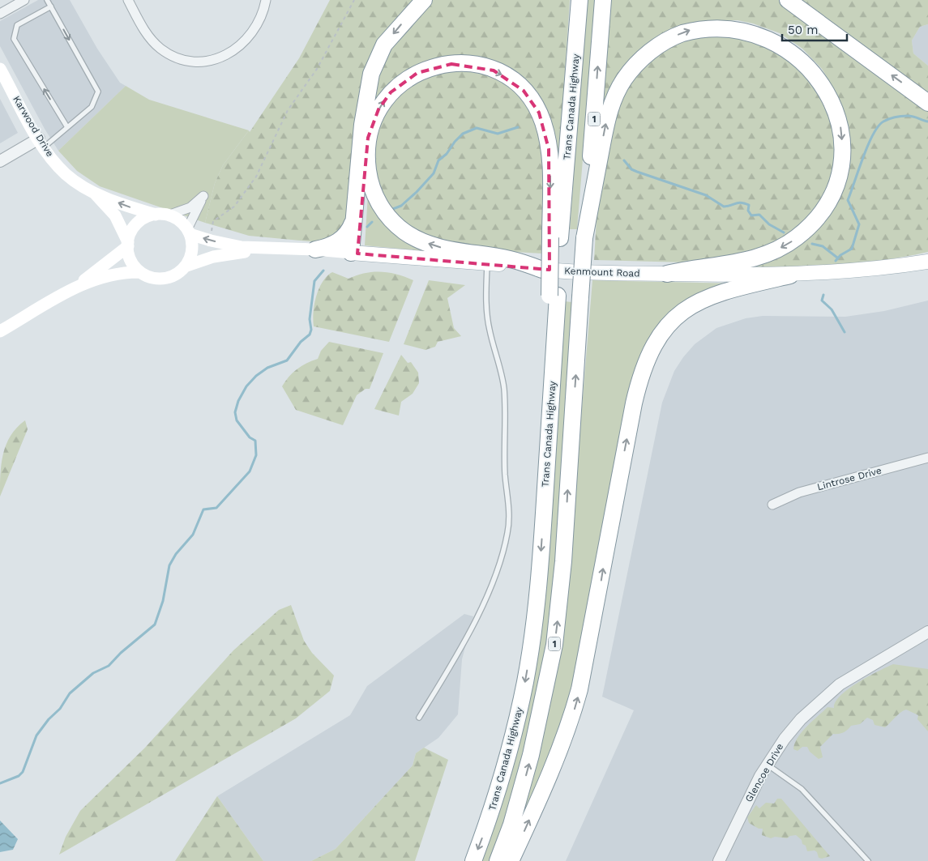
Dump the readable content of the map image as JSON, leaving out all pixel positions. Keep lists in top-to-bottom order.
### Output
{
  "streets": {
    "highway": ["Trans Canada Highway", "1"],
    "main road": ["Karwood Drive", "Kenmount Road"],
    "street": ["Lintrose Drive", "Glencoe Drive"]
  },
  "crossings": [
    ["Karwood Drive", "Kenmount Road"]
  ],
  "scale_bar": "50 m"
}
